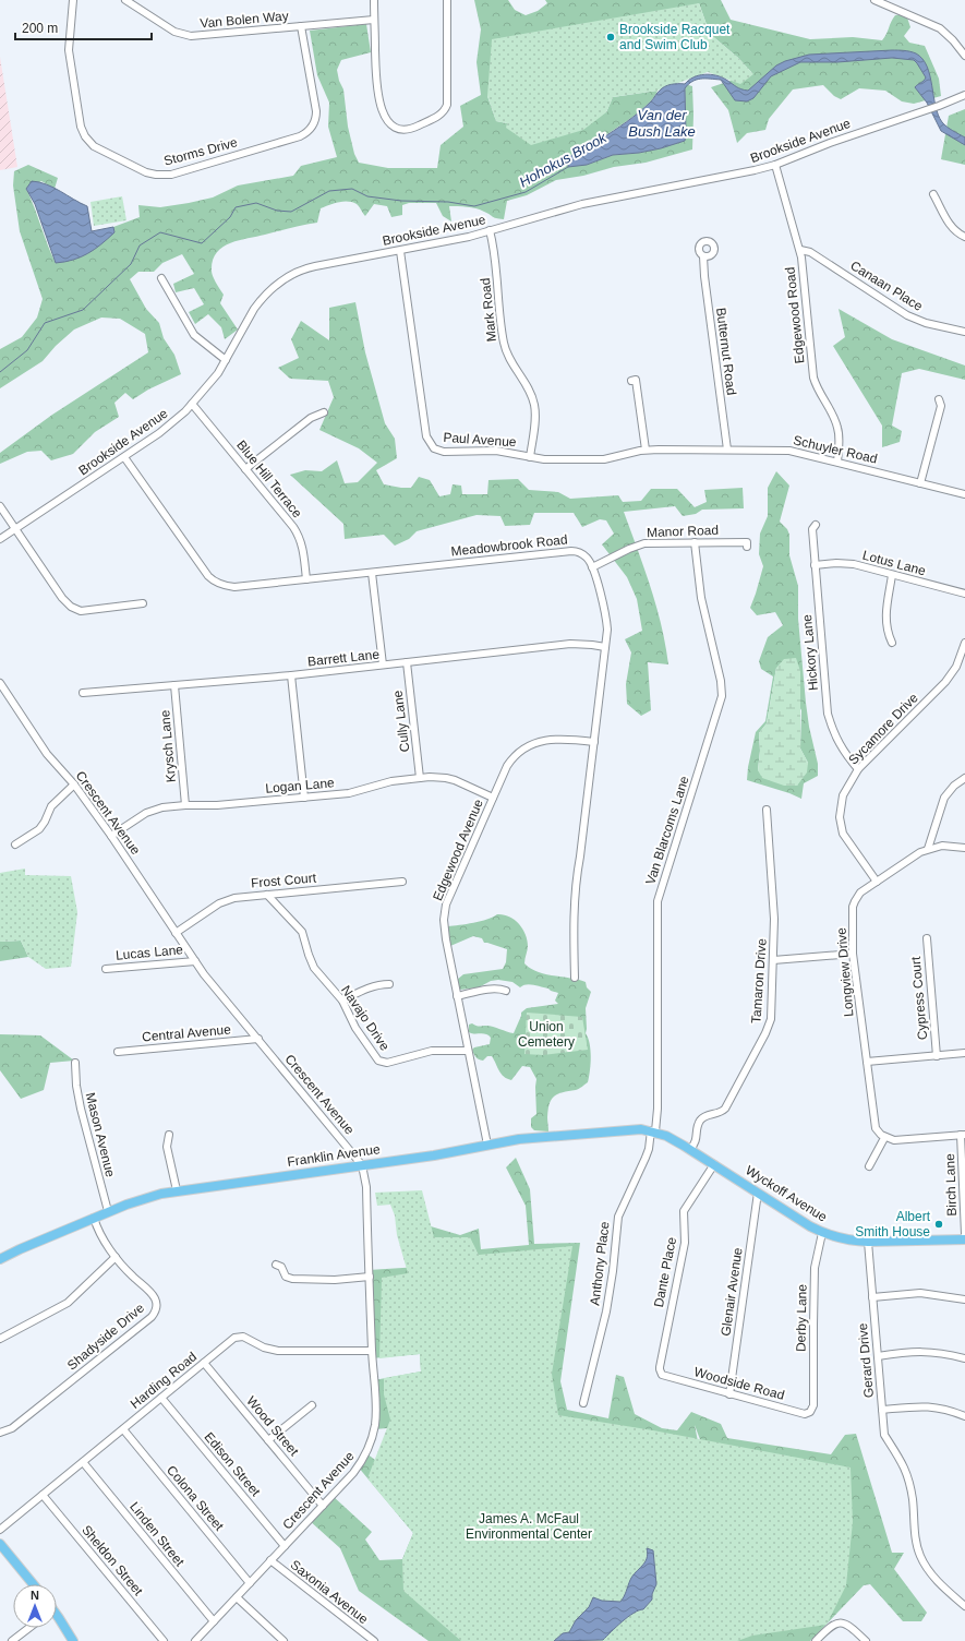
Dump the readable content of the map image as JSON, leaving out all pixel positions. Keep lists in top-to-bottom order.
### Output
{
  "streets": {
    "main road": ["Franklin Avenue", "Wyckoff Avenue"],
    "street": [
      "Van Bolen Way",
      "Brookside Avenue",
      "Storms Drive",
      "Canaan Place",
      "Mark Road",
      "Edgewood Road",
      "Butternut Road",
      "Paul Avenue",
      "Schuyler Road",
      "Blue Hill Terrace",
      "Manor Road",
      "Meadowbrook Road",
      "Lotus Lane",
      "Hickory Lane",
      "Barrett Lane",
      "Cully Lane",
      "Sycamore Drive",
      "Krysch Lane",
      "Logan Lane",
      "Crescent Avenue",
      "Van Blarcoms Lane",
      "Edgewood Avenue",
      "Frost Court",
      "Lucas Lane",
      "Longview Drive",
      "Tamaron Drive",
      "Cypress Court",
      "Navajo Drive",
      "Central Avenue",
      "Mason Avenue",
      "Birch Lane",
      "Anthony Place",
      "Dante Place",
      "Glenair Avenue",
      "Derby Lane",
      "Shadyside Drive",
      "Gerard Drive",
      "Harding Road",
      "Woodside Road",
      "Wood Street",
      "Edison Street",
      "Colona Street",
      "Linden Street",
      "Sheldon Street",
      "Saxonia Avenue"
    ]
  },
  "crossings": [
    ["Van Bolen Way", "Storms Drive"],
    ["Brookside Avenue", "Mark Road"],
    ["Brookside Avenue", "Edgewood Road"],
    ["Brookside Avenue", "Paul Avenue"],
    ["Brookside Avenue", "Blue Hill Terrace"],
    ["Brookside Avenue", "Meadowbrook Road"],
    ["Canaan Place", "Edgewood Road"],
    ["Mark Road", "Paul Avenue"],
    ["Edgewood Road", "Schuyler Road"],
    ["Butternut Road", "Schuyler Road"],
    ["Paul Avenue", "Schuyler Road"],
    ["Blue Hill Terrace", "Meadowbrook Road"],
    ["Manor Road", "Meadowbrook Road"],
    ["Manor Road", "Van Blarcoms Lane"],
    ["Lotus Lane", "Hickory Lane"],
    ["Hickory Lane", "Sycamore Drive"],
    ["Barrett Lane", "Cully Lane"],
    ["Barrett Lane", "Krysch Lane"],
    ["Cully Lane", "Logan Lane"],
    ["Sycamore Drive", "Longview Drive"],
    ["Krysch Lane", "Logan Lane"],
    ["Logan Lane", "Crescent Avenue"],
    ["Logan Lane", "Edgewood Avenue"],
    ["Crescent Avenue", "Frost Court"],
    ["Crescent Avenue", "Lucas Lane"],
    ["Crescent Avenue", "Central Avenue"],
    ["Crescent Avenue", "Franklin Avenue"],
    ["Crescent Avenue", "Harding Road"],
    ["Crescent Avenue", "Wood Street"],
    ["Crescent Avenue", "Edison Street"],
    ["Crescent Avenue", "Colona Street"],
    ["Crescent Avenue", "Linden Street"],
    ["Crescent Avenue", "Saxonia Avenue"],
    ["Van Blarcoms Lane", "Franklin Avenue"],
    ["Van Blarcoms Lane", "Anthony Place"],
    ["Edgewood Avenue", "Navajo Drive"],
    ["Edgewood Avenue", "Franklin Avenue"],
    ["Frost Court", "Navajo Drive"],
    ["Tamaron Drive", "Wyckoff Avenue"],
    ["Mason Avenue", "Franklin Avenue"],
    ["Franklin Avenue", "Wyckoff Avenue"],
    ["Franklin Avenue", "Anthony Place"],
    ["Franklin Avenue", "Shadyside Drive"],
    ["Wyckoff Avenue", "Dante Place"],
    ["Wyckoff Avenue", "Glenair Avenue"],
    ["Wyckoff Avenue", "Derby Lane"],
    ["Wyckoff Avenue", "Gerard Drive"],
    ["Dante Place", "Woodside Road"],
    ["Glenair Avenue", "Woodside Road"],
    ["Derby Lane", "Woodside Road"],
    ["Harding Road", "Wood Street"],
    ["Harding Road", "Edison Street"],
    ["Harding Road", "Colona Street"],
    ["Harding Road", "Linden Street"],
    ["Harding Road", "Sheldon Street"]
  ],
  "water": ["Van der Bush Lake", "Hohokus Brook"],
  "parks": ["Union Cemetery", "James A. McFaul Environmental Center"],
  "places": ["Brookside Racquet and Swim Club", "Albert Smith House"],
  "scale_bar": "200 m",
  "north": "top"
}
